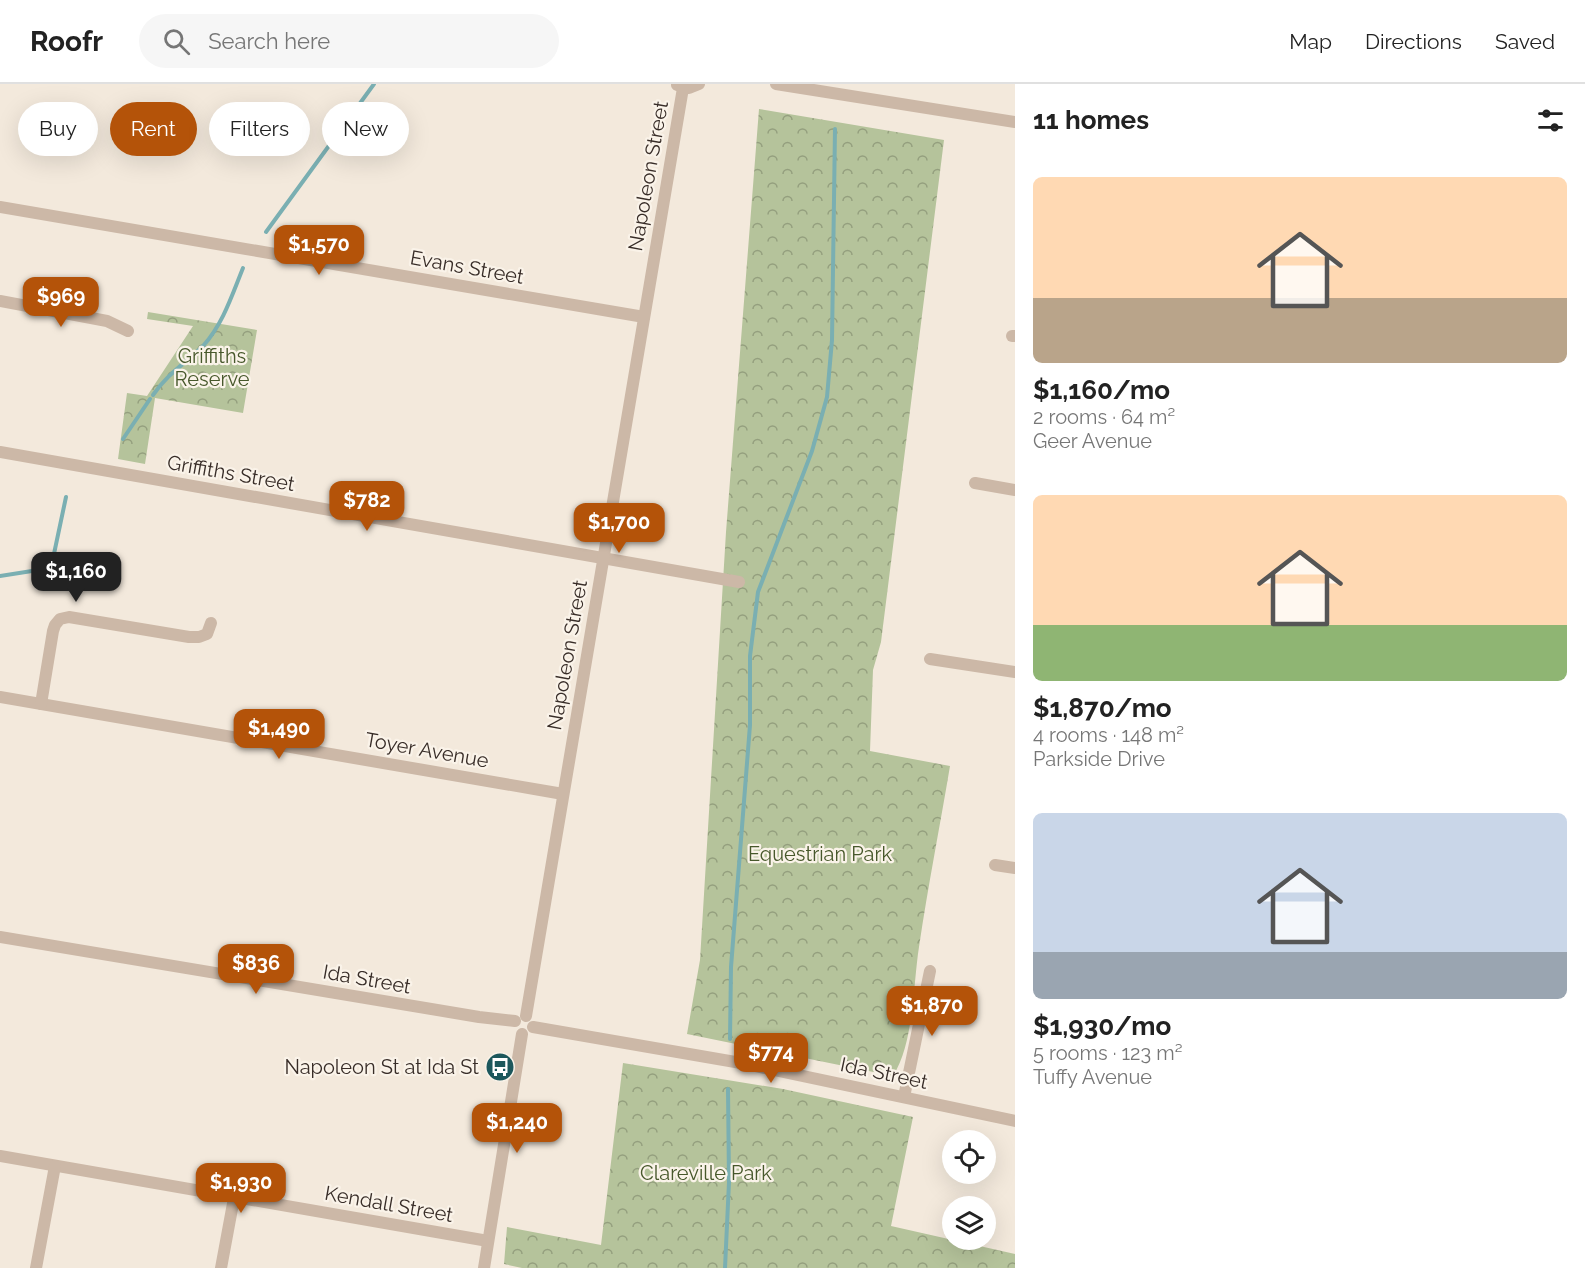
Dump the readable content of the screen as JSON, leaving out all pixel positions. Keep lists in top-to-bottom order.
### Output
{
  "streets": {
    "street": [
      "Napoleon Street",
      "Evans Street",
      "Griffiths Street",
      "Toyer Avenue",
      "Ida Street",
      "Kendall Street"
    ]
  },
  "crossings": [
    ["Napoleon Street", "Evans Street"],
    ["Napoleon Street", "Griffiths Street"],
    ["Napoleon Street", "Toyer Avenue"],
    ["Napoleon Street", "Ida Street"]
  ],
  "parks": ["Griffiths Reserve", "Equestrian Park", "Clareville Park"],
  "places": {
    "bus stop": ["Napoleon St at Ida St"]
  },
  "page": {
    "header": "Roofr",
    "search": "Search here",
    "nav": ["Map", "Directions", "Saved"],
    "heading": "11 homes",
    "chip": [
      "Buy",
      "Rent",
      "Filters",
      "New"
    ],
    "list": [
      {
        "name": "$1,160/mo",
        "note": "2 rooms · 64 m² · Geer Avenue"
      },
      {
        "name": "$1,870/mo",
        "note": "4 rooms · 148 m² · Parkside Drive"
      },
      {
        "name": "$1,930/mo",
        "note": "5 rooms · 123 m² · Tuffy Avenue"
      }
    ],
    "price": [
      "$1,570",
      "$969",
      "$782",
      "$1,700",
      "$1,160",
      "$1,490",
      "$836",
      "$1,870",
      "$774",
      "$1,240",
      "$1,930"
    ]
  }
}
